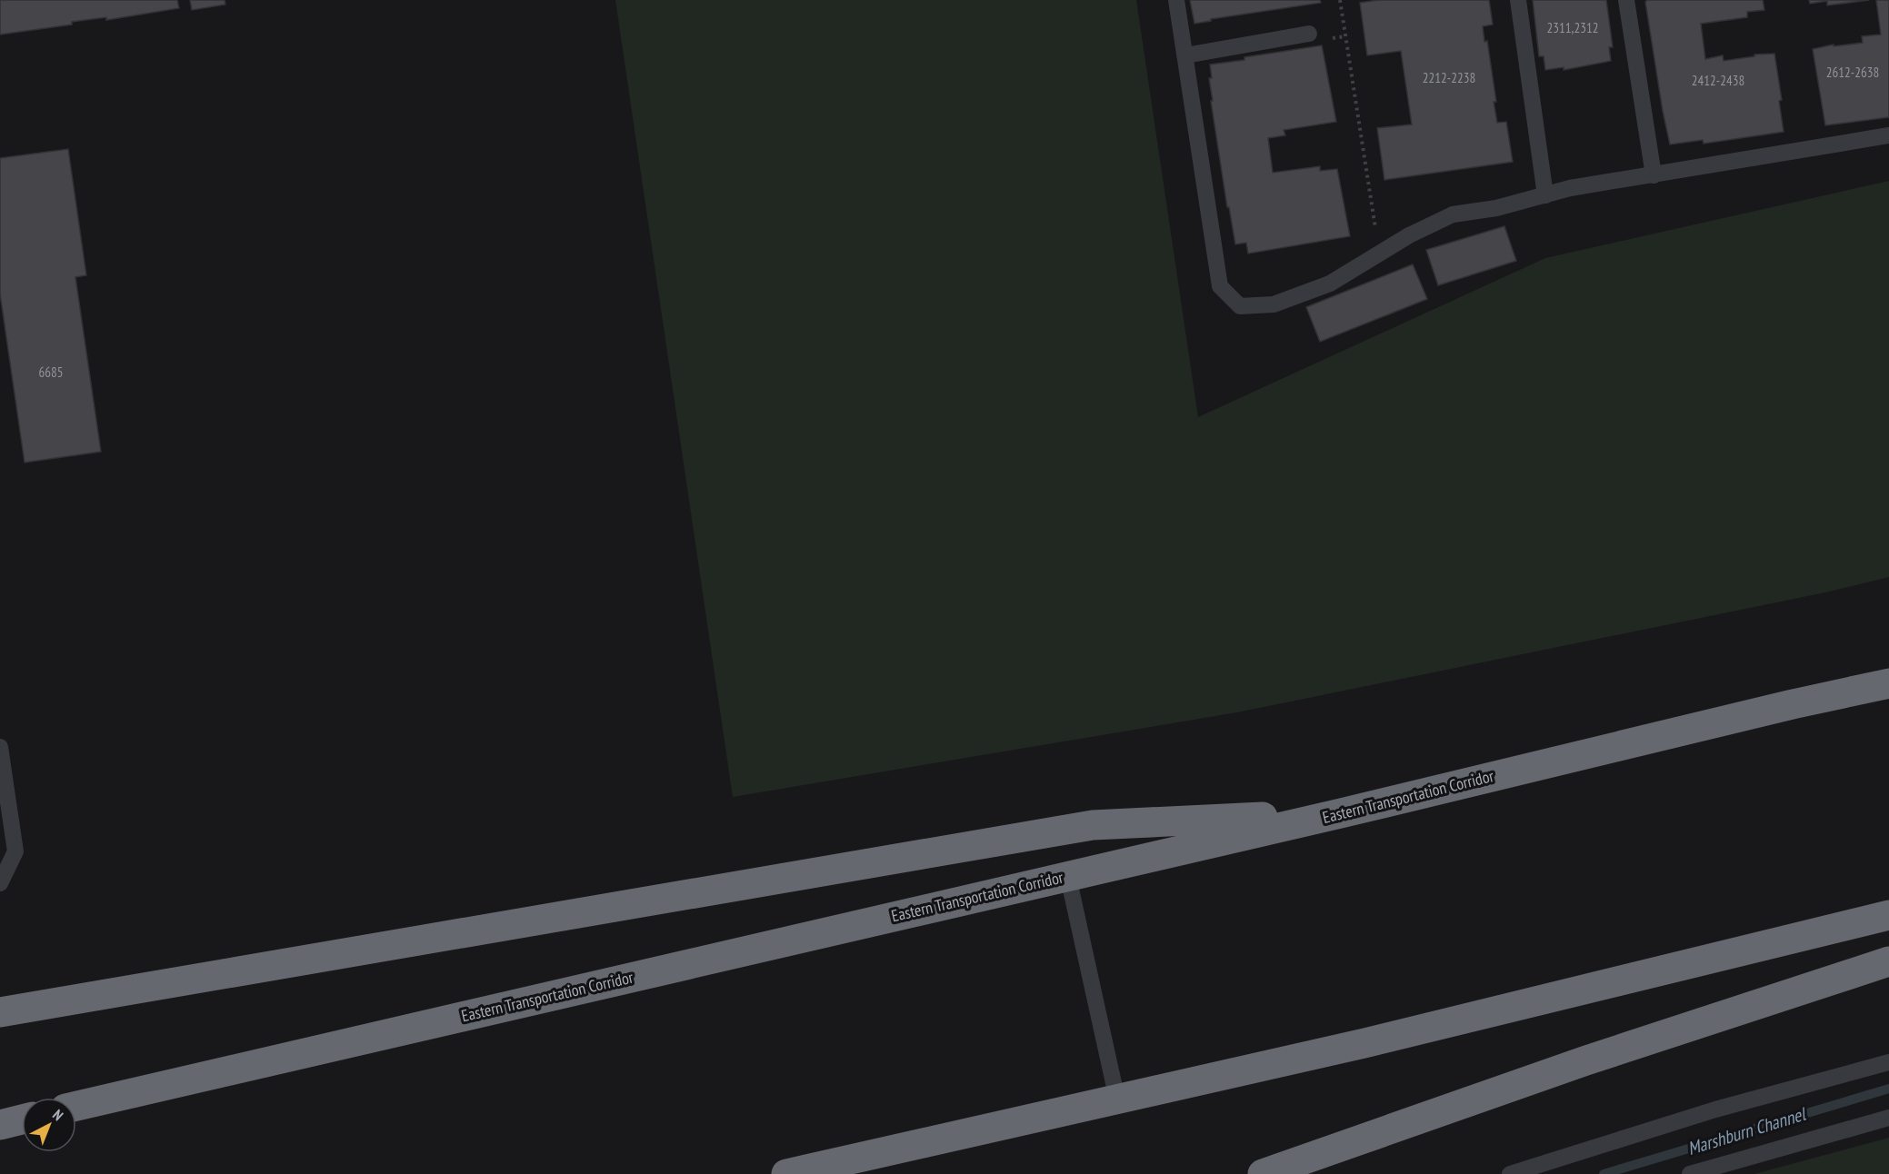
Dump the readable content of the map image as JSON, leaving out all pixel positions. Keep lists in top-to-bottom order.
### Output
{
  "streets": {
    "highway": ["Eastern Transportation Corridor"]
  },
  "water": ["Marshburn Channel"],
  "house_numbers": [
    "2311,2312",
    "2612-2638",
    "2212-2238",
    "2412-2438",
    "6685"
  ],
  "north": "top right"
}
